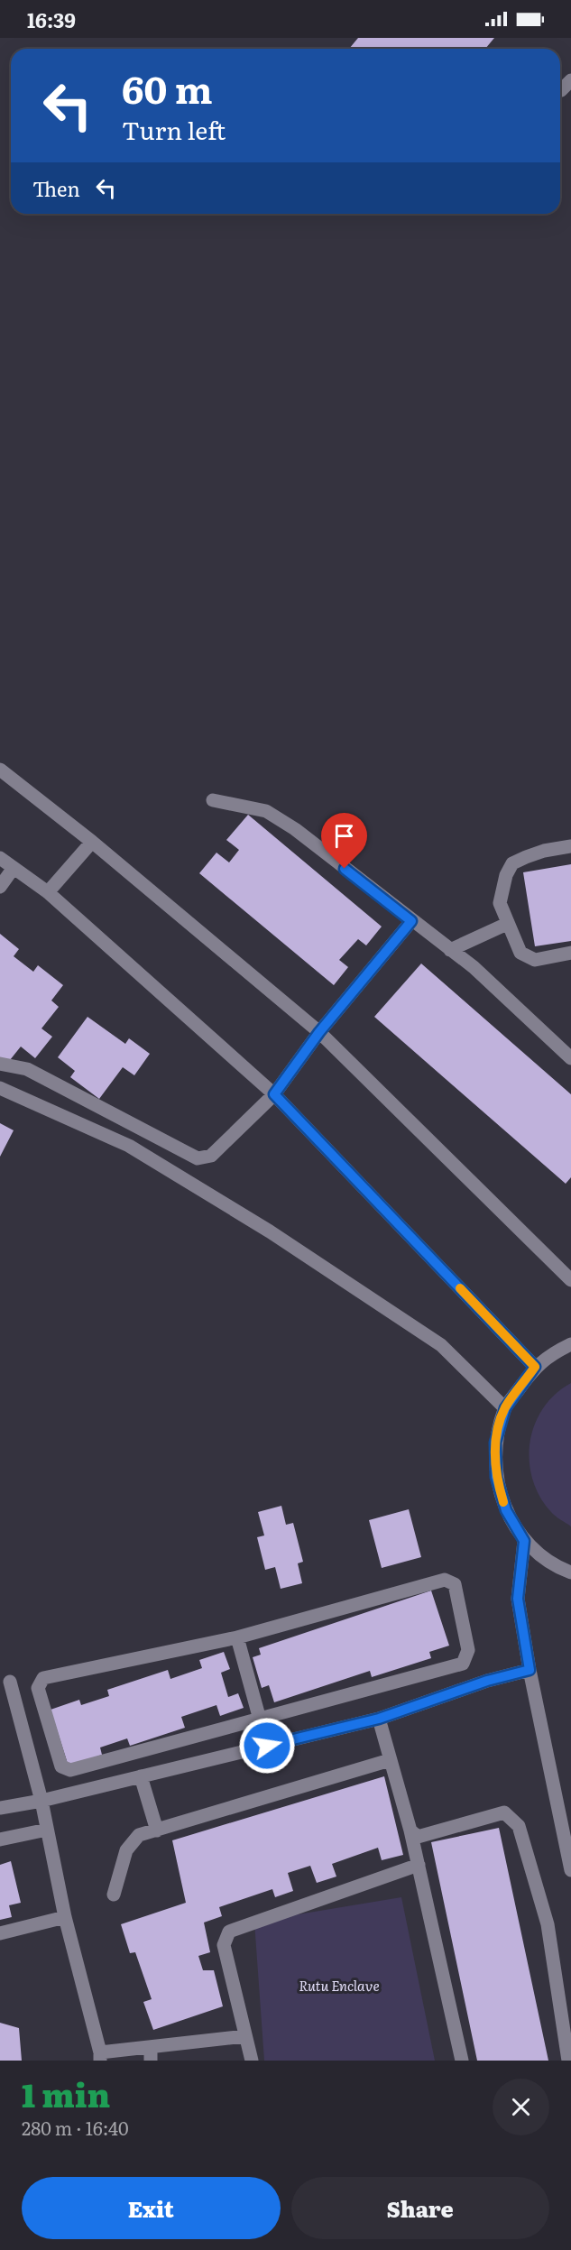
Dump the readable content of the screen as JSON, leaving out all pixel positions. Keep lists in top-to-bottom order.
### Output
{
  "parks": ["Rutu Enclave"],
  "page": {
    "status": "16:39",
    "turn": ["60 m", "Turn left"],
    "then": "Then",
    "heading": ["1 min", "280 m · 16:40"],
    "buttons": ["Exit", "Share"]
  }
}
